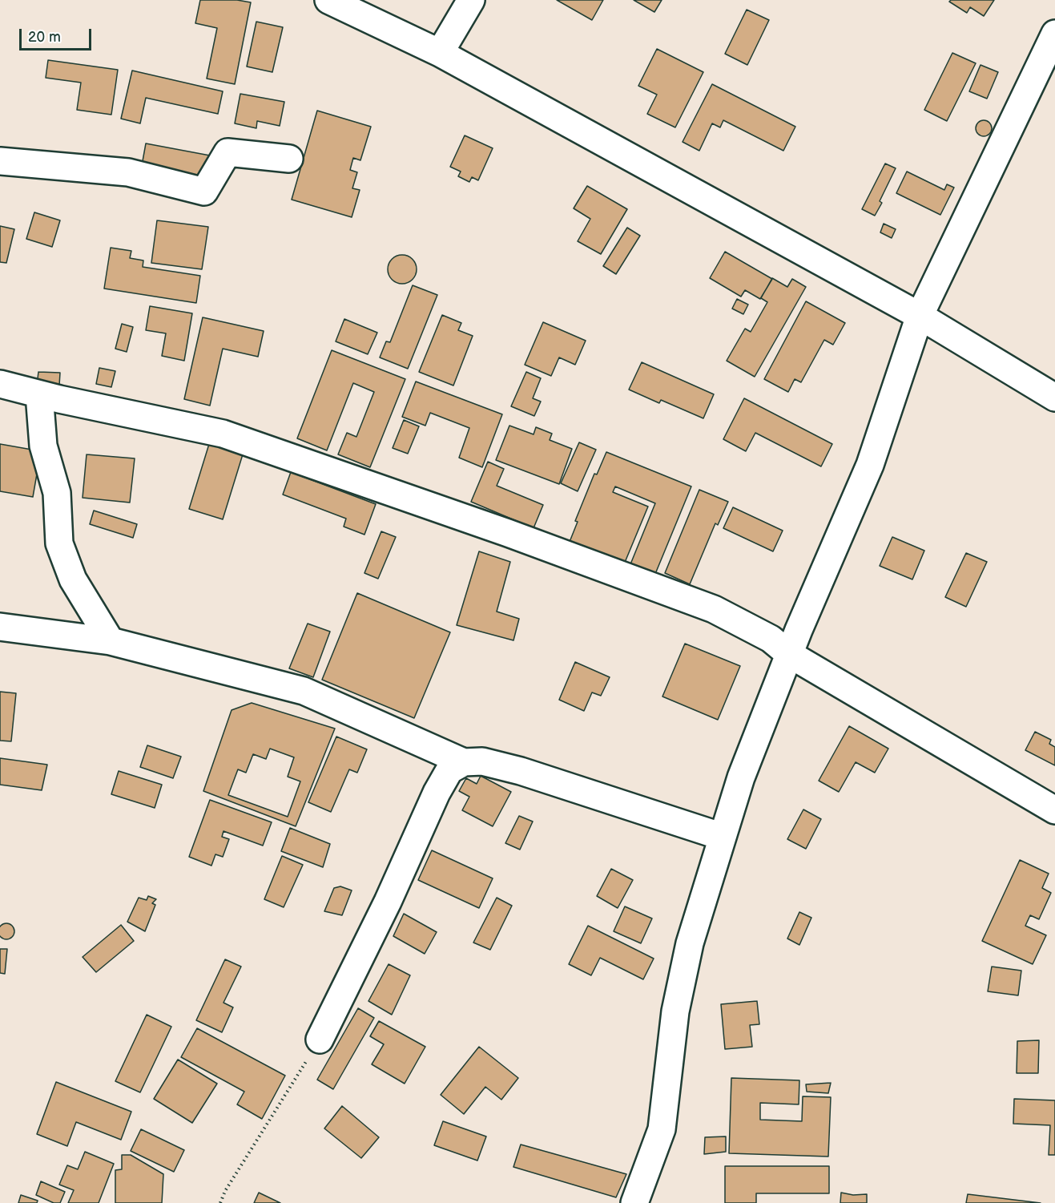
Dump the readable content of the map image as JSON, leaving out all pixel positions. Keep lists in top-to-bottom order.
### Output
{
  "scale_bar": "20 m"
}
